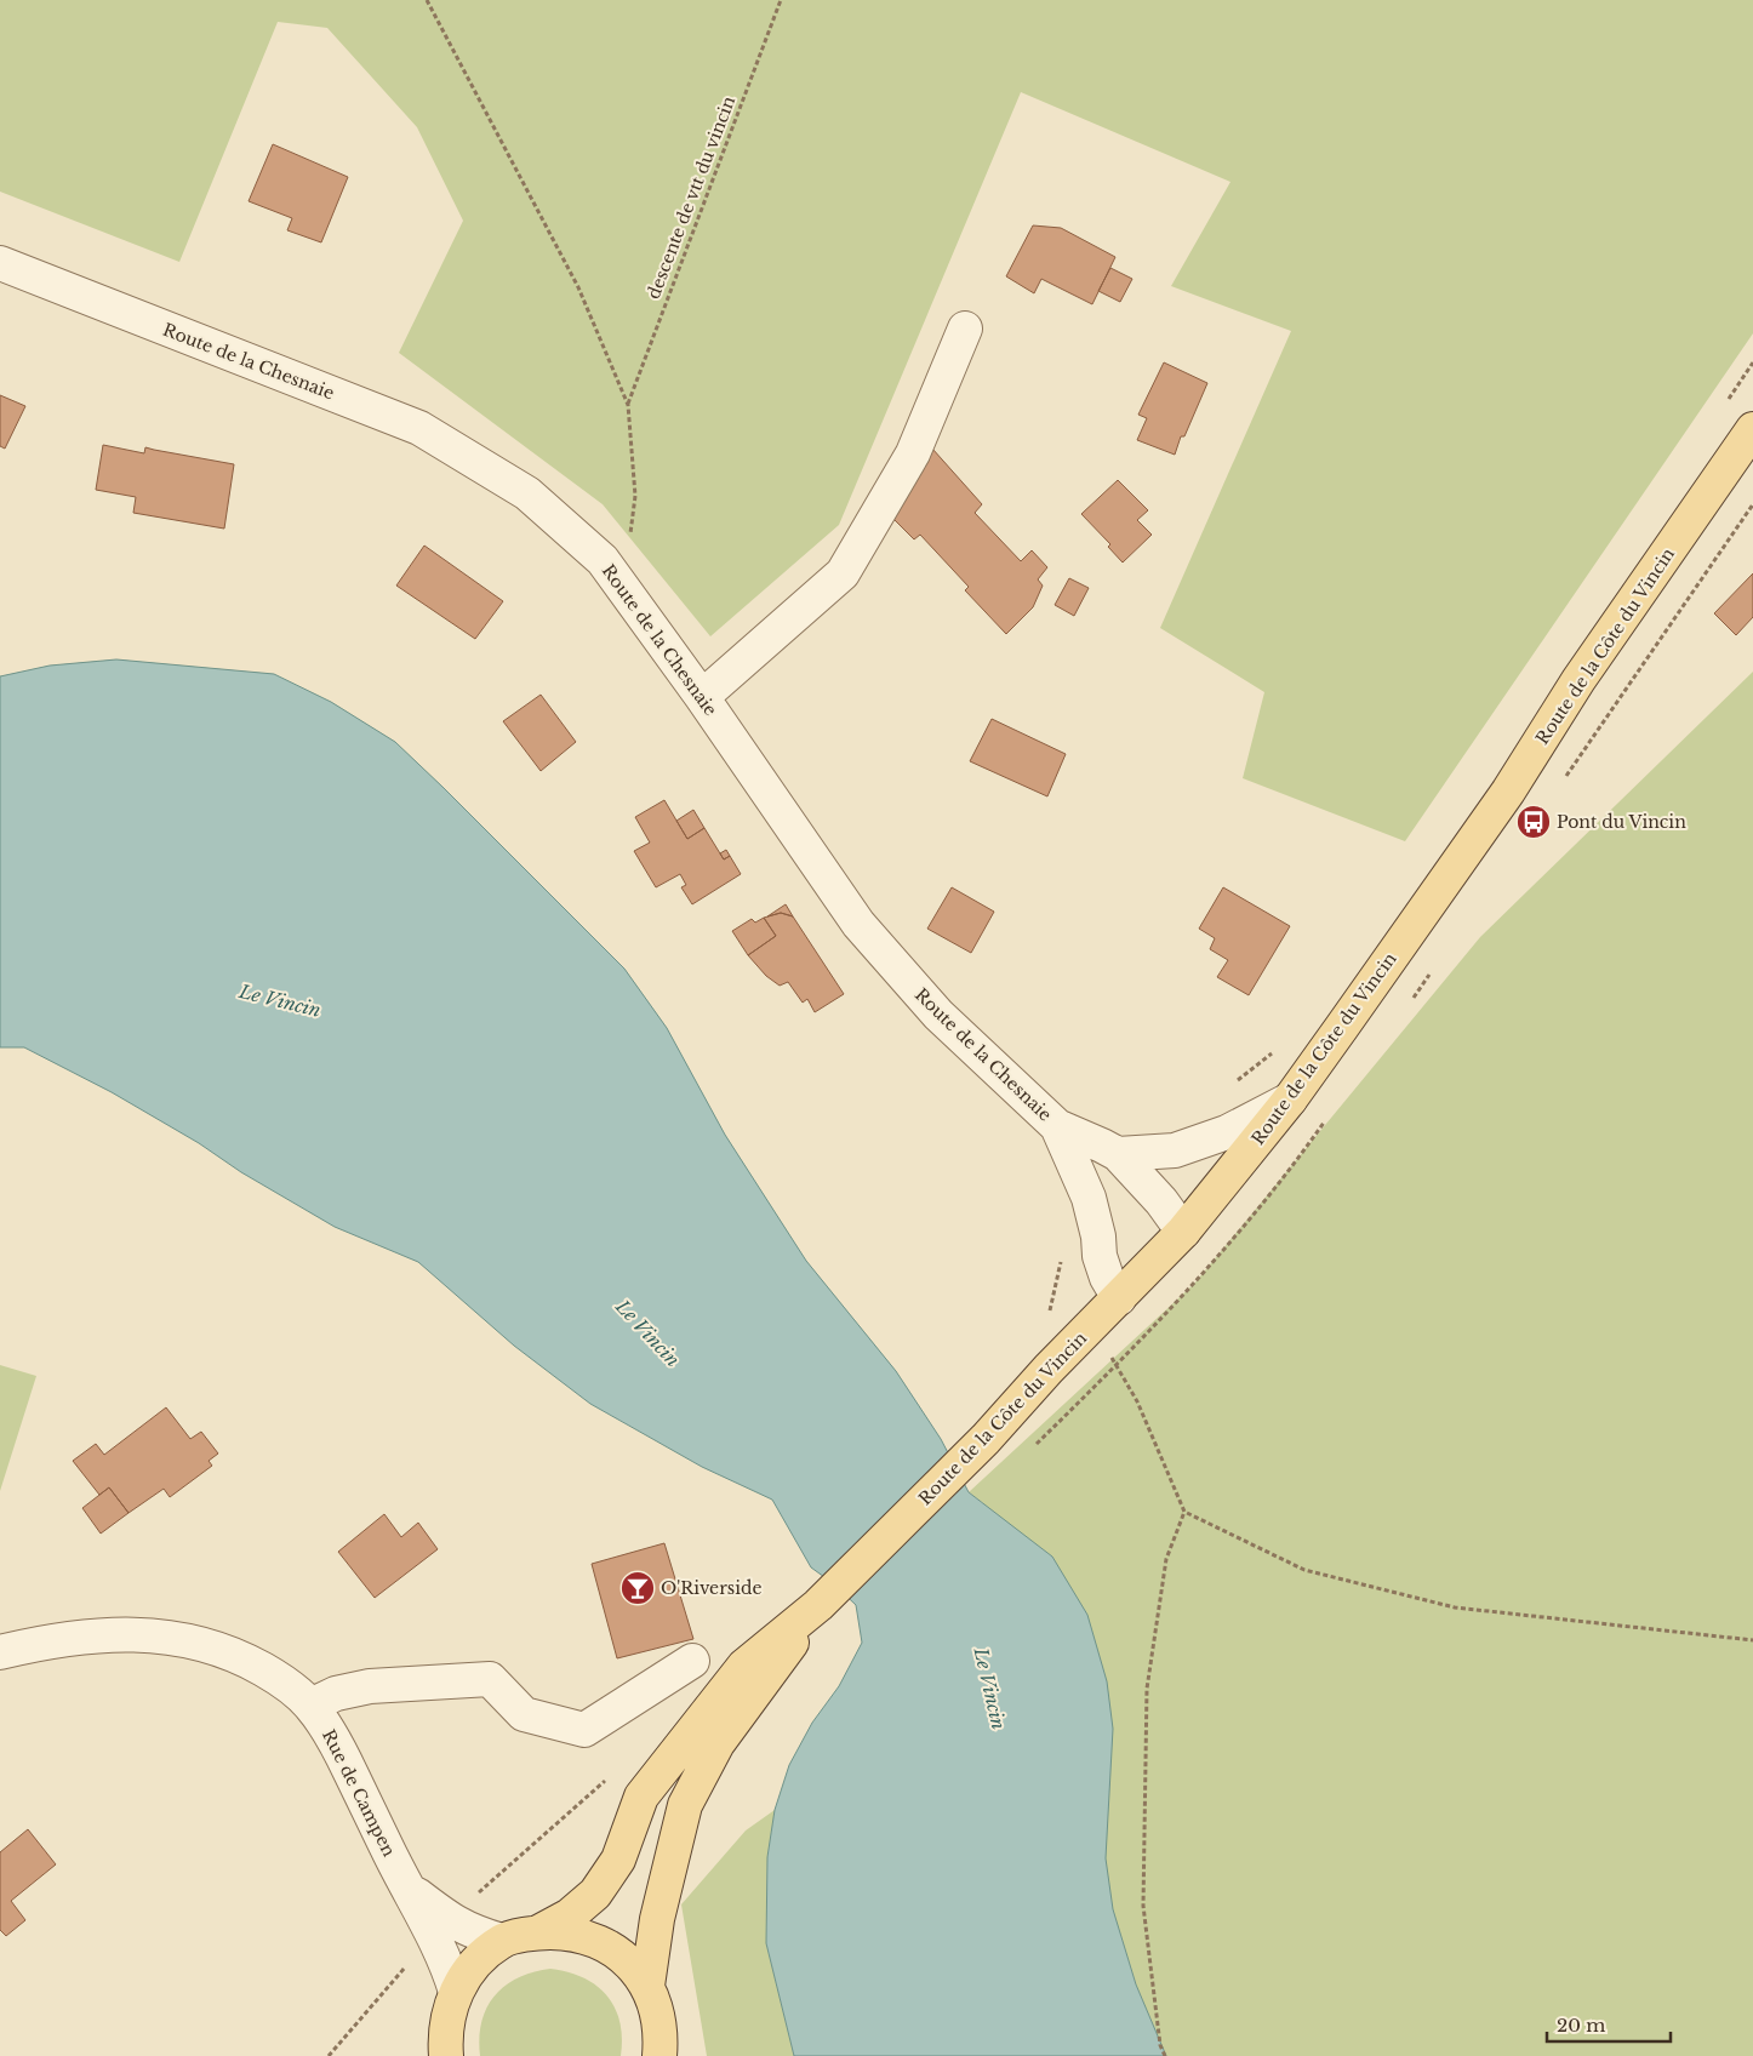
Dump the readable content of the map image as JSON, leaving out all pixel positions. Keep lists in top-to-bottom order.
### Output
{
  "streets": {
    "main road": ["Route de la Côte du Vincin"],
    "street": ["Route de la Chesnaie", "Rue de Campen"],
    "path": ["descente de vtt du vincin"]
  },
  "crossings": [
    ["Route de la Chesnaie", "Route de la Côte du Vincin"]
  ],
  "water": ["Le Vincin"],
  "places": {
    "bus stop": ["Pont du Vincin"],
    "bar": ["O'Riverside"]
  },
  "scale_bar": "20 m"
}
